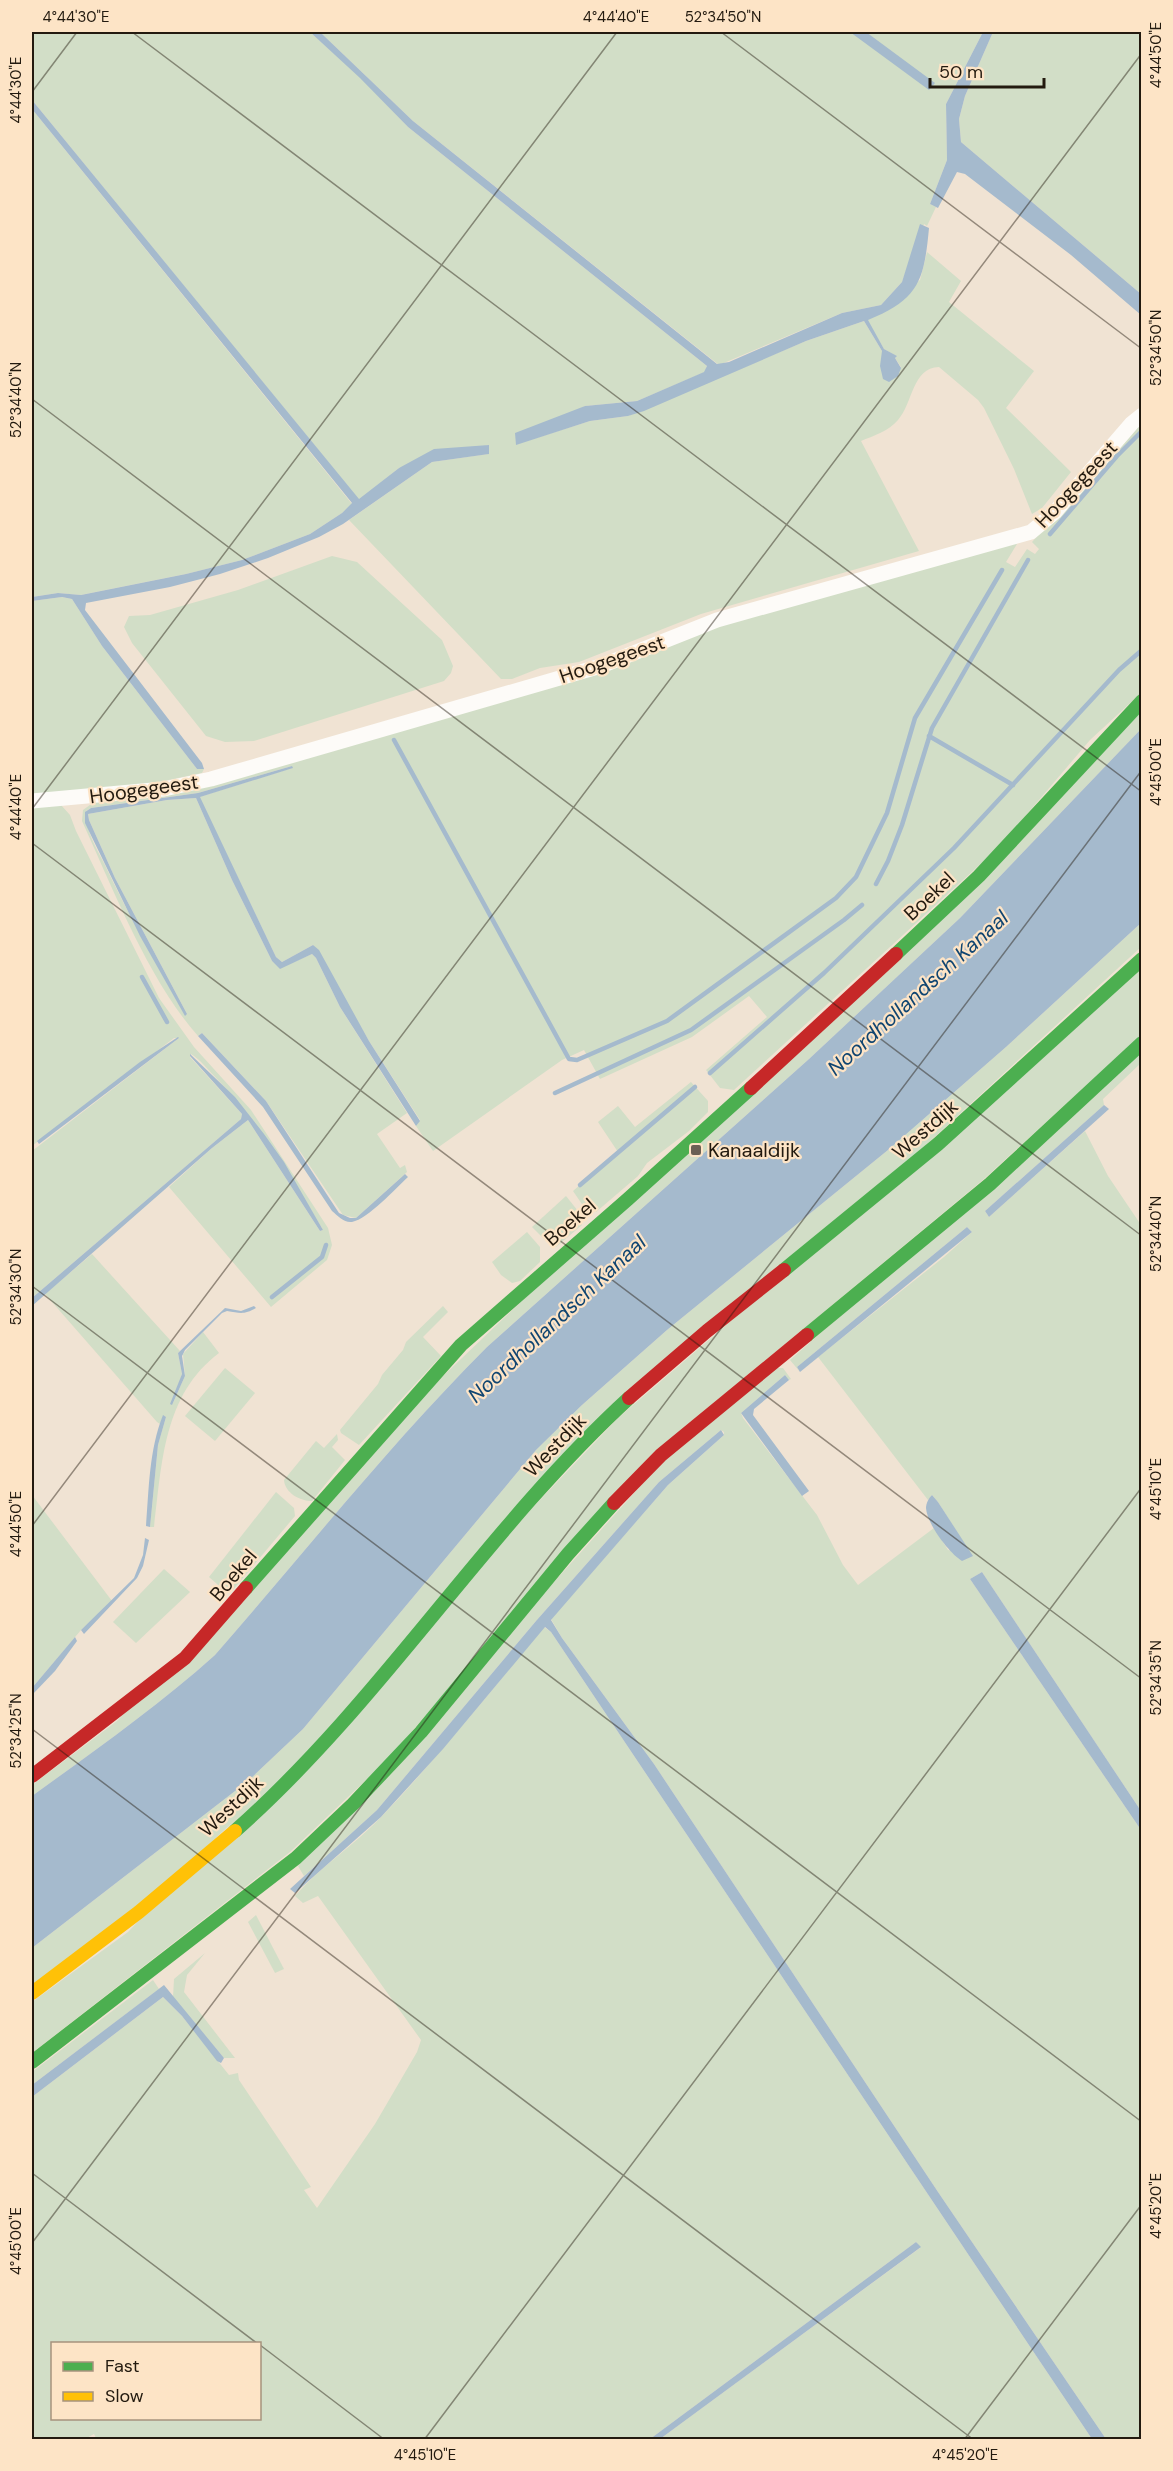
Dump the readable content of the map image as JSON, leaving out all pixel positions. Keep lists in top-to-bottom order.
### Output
{
  "streets": {
    "street": ["Hoogegeest", "Boekel", "Westdijk"]
  },
  "water": ["Noordhollandsch Kanaal"],
  "places": {
    "transit": ["Kanaaldijk"]
  },
  "legend": ["Fast", "Slow"],
  "scale_bar": "50 m",
  "coordinates": [
    "4°44'30\"E",
    "4°44'40\"E",
    "52°34'50\"N",
    "4°44'50\"E",
    "52°34'40\"N",
    "4°45'00\"E",
    "52°34'30\"N",
    "4°45'10\"E",
    "52°34'35\"N",
    "52°34'25\"N",
    "4°45'20\"E"
  ]
}
